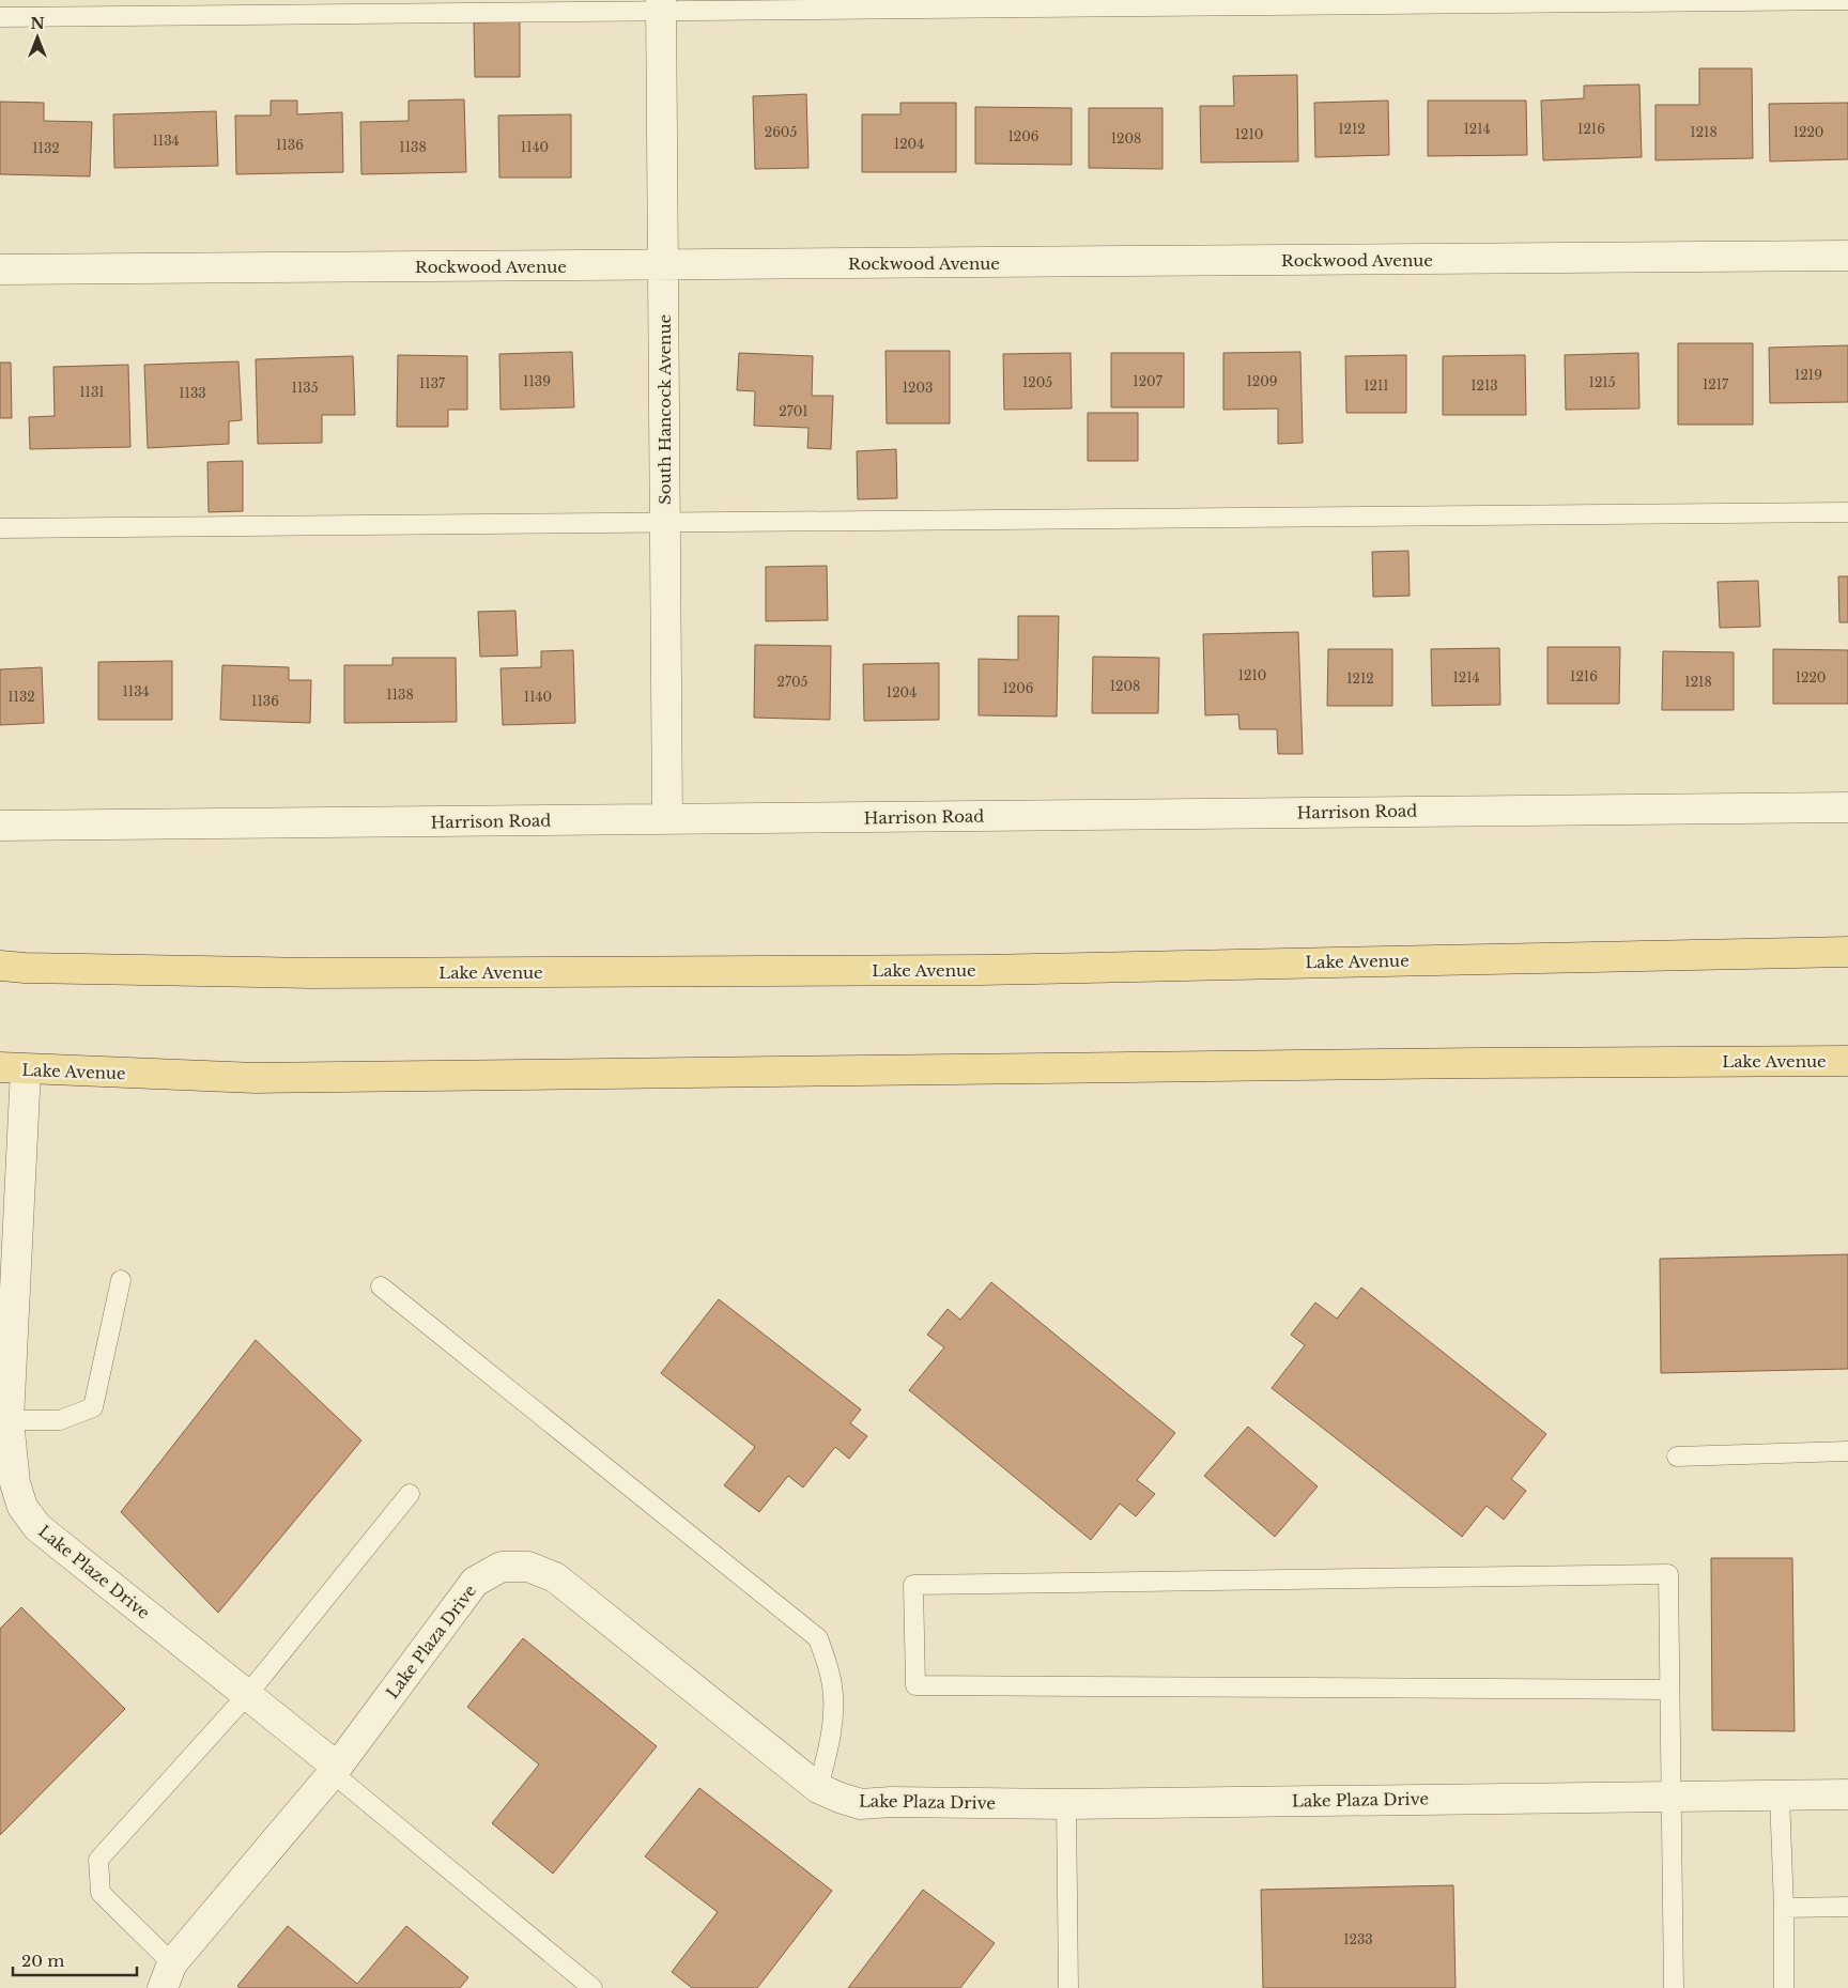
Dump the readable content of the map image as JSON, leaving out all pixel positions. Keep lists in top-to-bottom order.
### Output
{
  "streets": {
    "main road": ["Lake Avenue"],
    "street": [
      "Rockwood Avenue",
      "South Hancock Avenue",
      "Harrison Road",
      "Lake Plaze Drive",
      "Lake Plaza Drive"
    ]
  },
  "crossings": [
    ["Rockwood Avenue", "South Hancock Avenue"],
    ["South Hancock Avenue", "Harrison Road"],
    ["Lake Avenue", "Lake Plaze Drive"],
    ["Lake Plaze Drive", "Lake Plaza Drive"]
  ],
  "house_numbers": [
    "1212",
    "1214",
    "1216",
    "2605",
    "1218",
    "1220",
    "1210",
    "1206",
    "1208",
    "1134",
    "1204",
    "1136",
    "1138",
    "1140",
    "1132",
    "1219",
    "1139",
    "1207",
    "1209",
    "1205",
    "1215",
    "1137",
    "1217",
    "1211",
    "1213",
    "1135",
    "1203",
    "1131",
    "1133",
    "2701",
    "1210",
    "1216",
    "1214",
    "1220",
    "1212",
    "2705",
    "1218",
    "1208",
    "1206",
    "1134",
    "1204",
    "1138",
    "1132",
    "1140",
    "1136",
    "1233"
  ],
  "scale_bar": "20 m",
  "north": "top"
}
